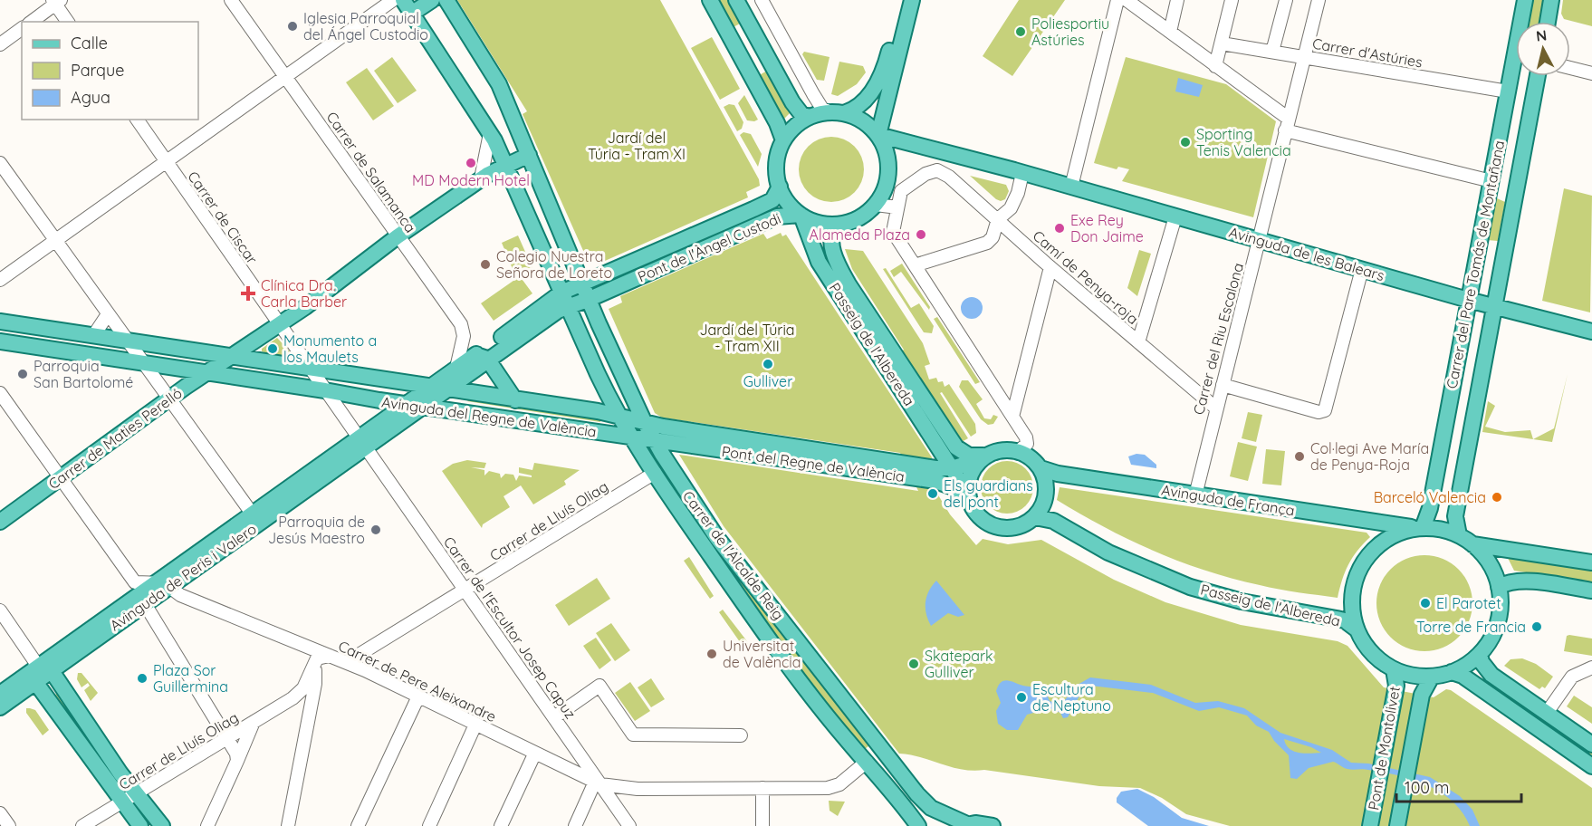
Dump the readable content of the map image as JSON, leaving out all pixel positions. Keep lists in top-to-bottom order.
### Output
{
  "streets": {
    "main road": [
      "Pont de l'Àngel Custodi",
      "Avinguda de les Balears",
      "Carrer del Pare Tomás de Montañana",
      "Passeig de l'Albereda",
      "Avinguda del Regne de València",
      "Carrer de Maties Perelló",
      "Pont del Regne de València",
      "Avinguda de França",
      "Carrer de l'Alcalde Reig",
      "Avinguda de Peris i Valero",
      "Pont de Montolivet"
    ],
    "street": [
      "Carrer d'Astúries",
      "Carrer de Salamanca",
      "Carrer de Ciscar",
      "Camí de Penya-roja",
      "Carrer del Riu Escalona",
      "Carrer de Lluís Oliag",
      "Carrer de l'Escultor Josep Capuz",
      "Carrer de Pere Aleixandre"
    ]
  },
  "crossings": [
    ["Carrer d'Astúries", "Carrer del Pare Tomás de Montañana"],
    ["Carrer d'Astúries", "Carrer del Riu Escalona"],
    ["Carrer de Salamanca", "Carrer de Maties Perelló"],
    ["Carrer de Salamanca", "Avinguda de Peris i Valero"],
    ["Carrer de Ciscar", "Avinguda del Regne de València"],
    ["Carrer de Ciscar", "Carrer de Maties Perelló"],
    ["Pont de l'Àngel Custodi", "Avinguda de les Balears"],
    ["Pont de l'Àngel Custodi", "Passeig de l'Albereda"],
    ["Pont de l'Àngel Custodi", "Carrer de l'Alcalde Reig"],
    ["Pont de l'Àngel Custodi", "Avinguda de Peris i Valero"],
    ["Avinguda de les Balears", "Carrer del Pare Tomás de Montañana"],
    ["Avinguda de les Balears", "Carrer del Riu Escalona"],
    ["Avinguda de les Balears", "Passeig de l'Albereda"],
    ["Carrer del Pare Tomás de Montañana", "Passeig de l'Albereda"],
    ["Carrer del Pare Tomás de Montañana", "Avinguda de França"],
    ["Carrer del Pare Tomás de Montañana", "Pont de Montolivet"],
    ["Camí de Penya-roja", "Carrer del Riu Escalona"],
    ["Carrer del Riu Escalona", "Avinguda de França"],
    ["Passeig de l'Albereda", "Pont del Regne de València"],
    ["Passeig de l'Albereda", "Avinguda de França"],
    ["Passeig de l'Albereda", "Pont de Montolivet"],
    ["Avinguda del Regne de València", "Carrer de Maties Perelló"],
    ["Avinguda del Regne de València", "Pont del Regne de València"],
    ["Avinguda del Regne de València", "Carrer de l'Alcalde Reig"],
    ["Avinguda del Regne de València", "Avinguda de Peris i Valero"],
    ["Carrer de Maties Perelló", "Carrer de l'Alcalde Reig"],
    ["Pont del Regne de València", "Avinguda de França"],
    ["Pont del Regne de València", "Carrer de l'Alcalde Reig"],
    ["Avinguda de França", "Pont de Montolivet"],
    ["Carrer de Lluís Oliag", "Carrer de l'Alcalde Reig"],
    ["Carrer de Lluís Oliag", "Carrer de l'Escultor Josep Capuz"],
    ["Carrer de Lluís Oliag", "Carrer de Pere Aleixandre"],
    ["Carrer de l'Alcalde Reig", "Avinguda de Peris i Valero"],
    ["Carrer de l'Alcalde Reig", "Carrer de Pere Aleixandre"],
    ["Avinguda de Peris i Valero", "Carrer de l'Escultor Josep Capuz"],
    ["Avinguda de Peris i Valero", "Carrer de Pere Aleixandre"],
    ["Carrer de l'Escultor Josep Capuz", "Carrer de Pere Aleixandre"]
  ],
  "parks": ["Jardí del Túria - Tram XI", "Jardí del Túria - Tram XII"],
  "places": {
    "other": [
      "Iglesia Parroquial del Ángel Custodio",
      "Poliesportiu Astúries",
      "Sporting Tenis Valencia",
      "MD Modern Hotel",
      "Exe Rey Don Jaime",
      "Alameda Plaza",
      "Colegio Nuestra Señora de Loreto",
      "Monumento a los Maulets",
      "Gulliver",
      "Parroquia San Bartolomé",
      "Col·legi Ave María de Penya-Roja",
      "Els guardians del pont",
      "Barceló Valencia",
      "Parroquia de Jesús Maestro",
      "El Parotet",
      "Torre de Francia",
      "Universitat de València",
      "Skatepark Gulliver",
      "Plaza Sor Guillermina",
      "Escultura de Neptuno"
    ],
    "health": ["Clínica Dra. Carla Barber"]
  },
  "legend": ["Calle", "Parque", "Agua"],
  "scale_bar": "100 m",
  "north": "top"
}
